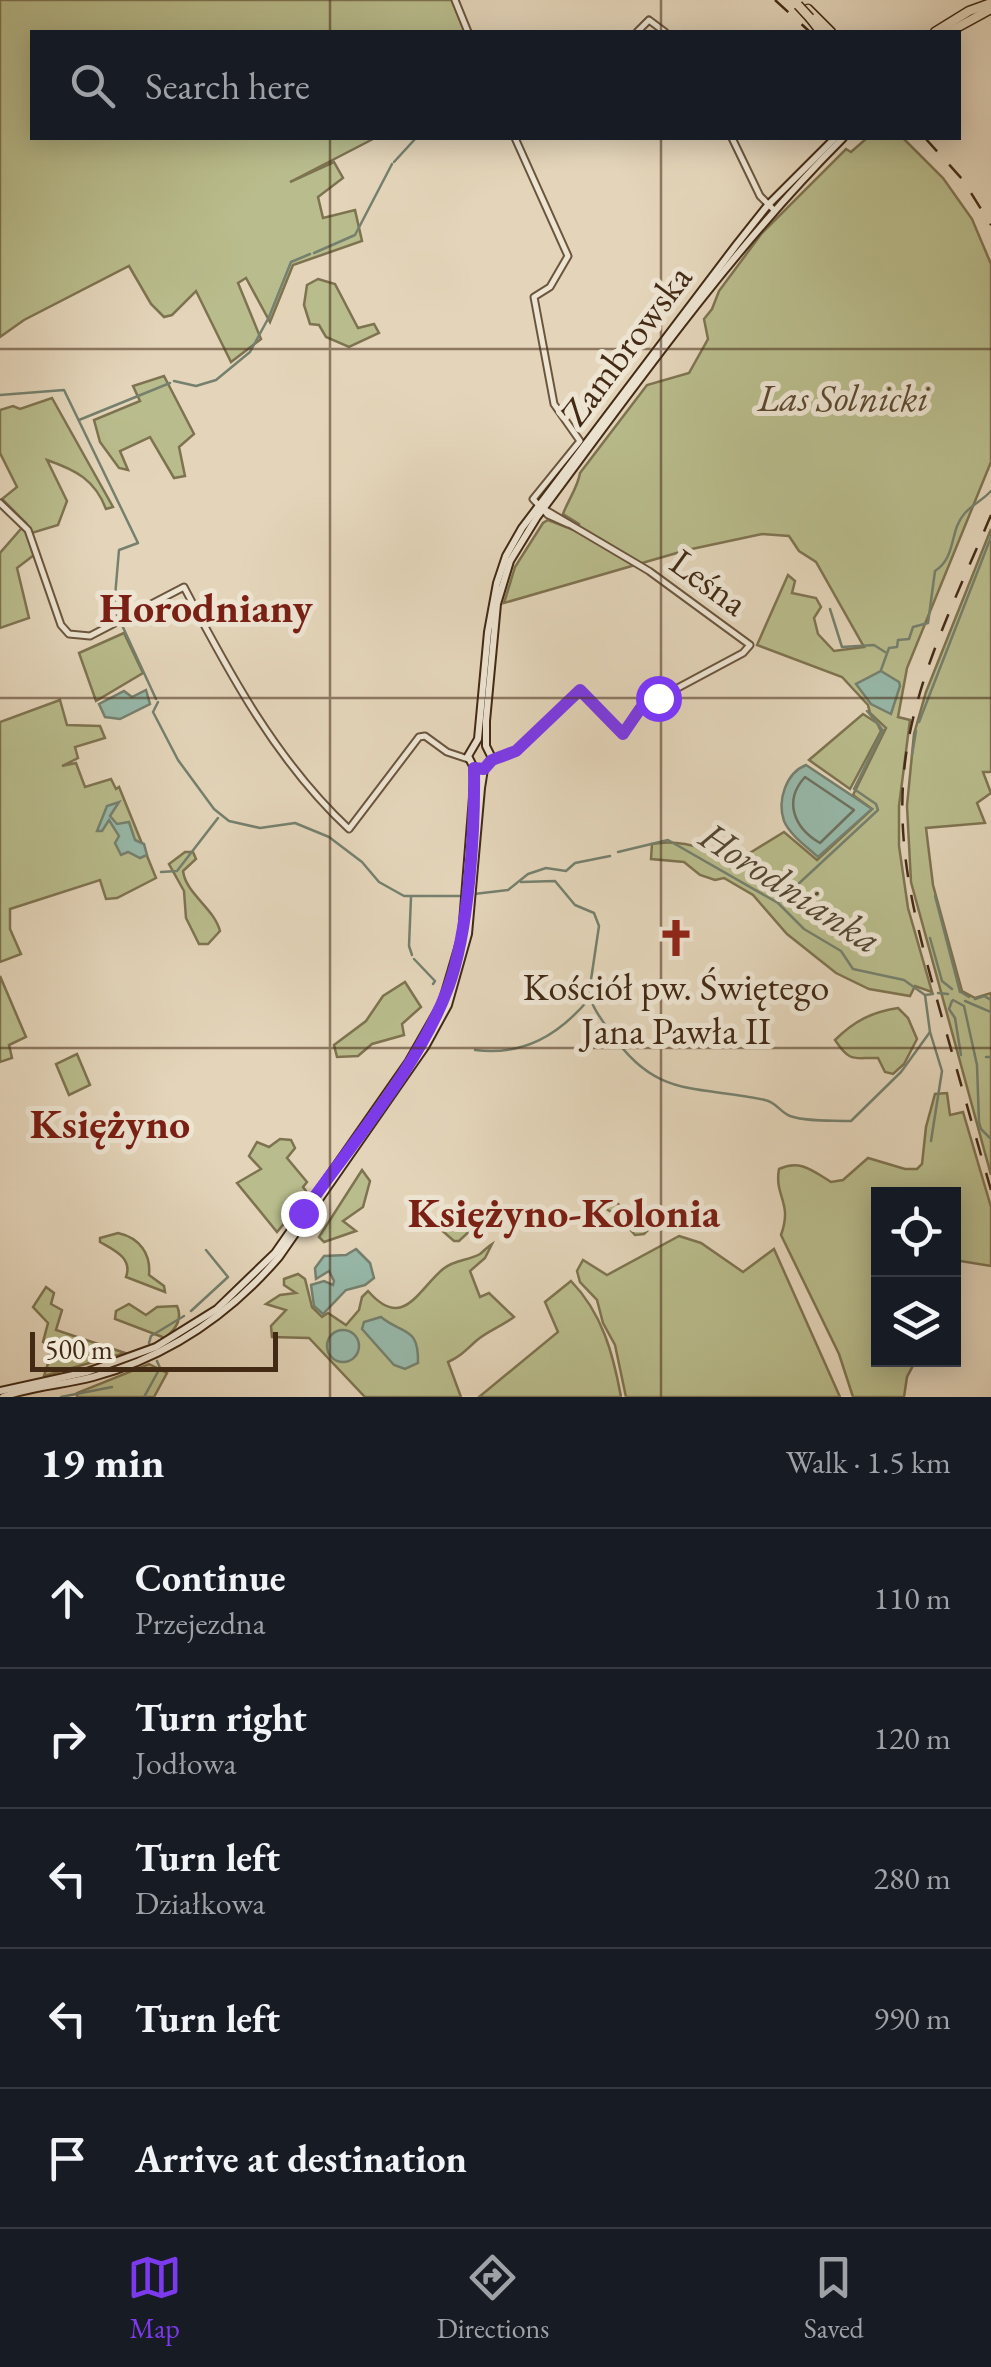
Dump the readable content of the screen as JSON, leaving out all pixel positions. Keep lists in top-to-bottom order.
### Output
{
  "streets": {
    "main road": ["Zambrowska"],
    "street": ["Leśna"]
  },
  "crossings": [
    ["Zambrowska", "Leśna"]
  ],
  "districts": ["Horodniany", "Księżyno", "Księżyno-Kolonia"],
  "water": ["Horodnianka"],
  "parks": ["Las Solnicki"],
  "places": {
    "church": ["Kościół pw. Świętego Jana Pawła II"]
  },
  "scale_bar": "500 m",
  "page": {
    "search": "Search here",
    "scale": "500 m",
    "heading": ["19 min", "Walk · 1.5 km"],
    "list": [
      ["Continue", "Przejezdna", "110 m"],
      ["Turn right", "Jodłowa", "120 m"],
      ["Turn left", "Działkowa", "280 m"],
      ["Turn left", "990 m"],
      "Arrive at destination"
    ],
    "nav": ["Map", "Directions", "Saved"]
  }
}
